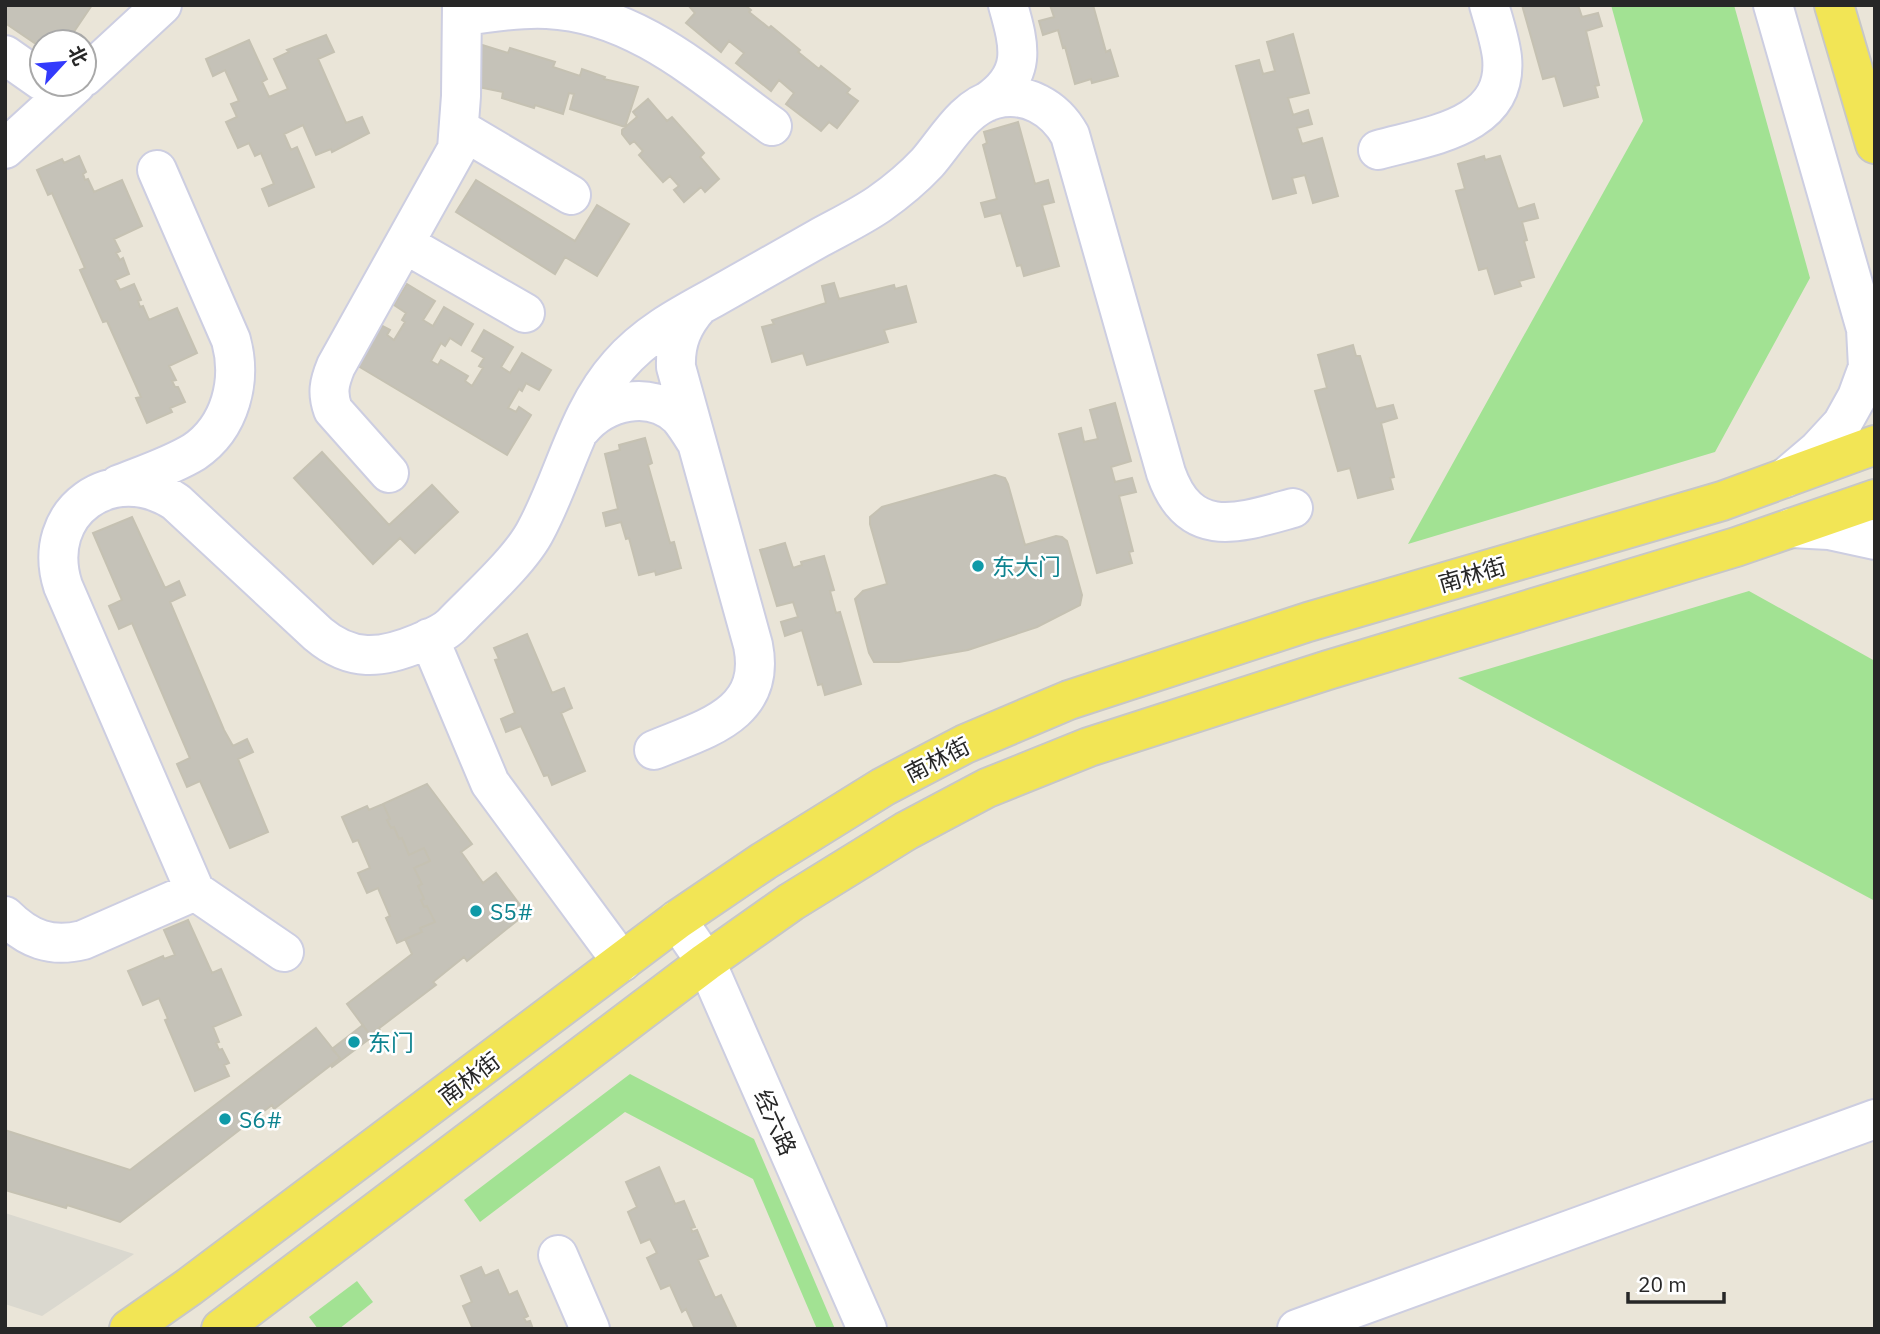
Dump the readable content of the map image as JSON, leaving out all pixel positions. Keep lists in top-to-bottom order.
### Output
{
  "streets": {
    "main road": ["南林街"],
    "street": ["经六路"]
  },
  "crossings": [
    ["南林街", "经六路"]
  ],
  "places": [
    "东大门",
    "S5#",
    "东门",
    "S6#"
  ],
  "scale_bar": "20 m",
  "north": "top right"
}
